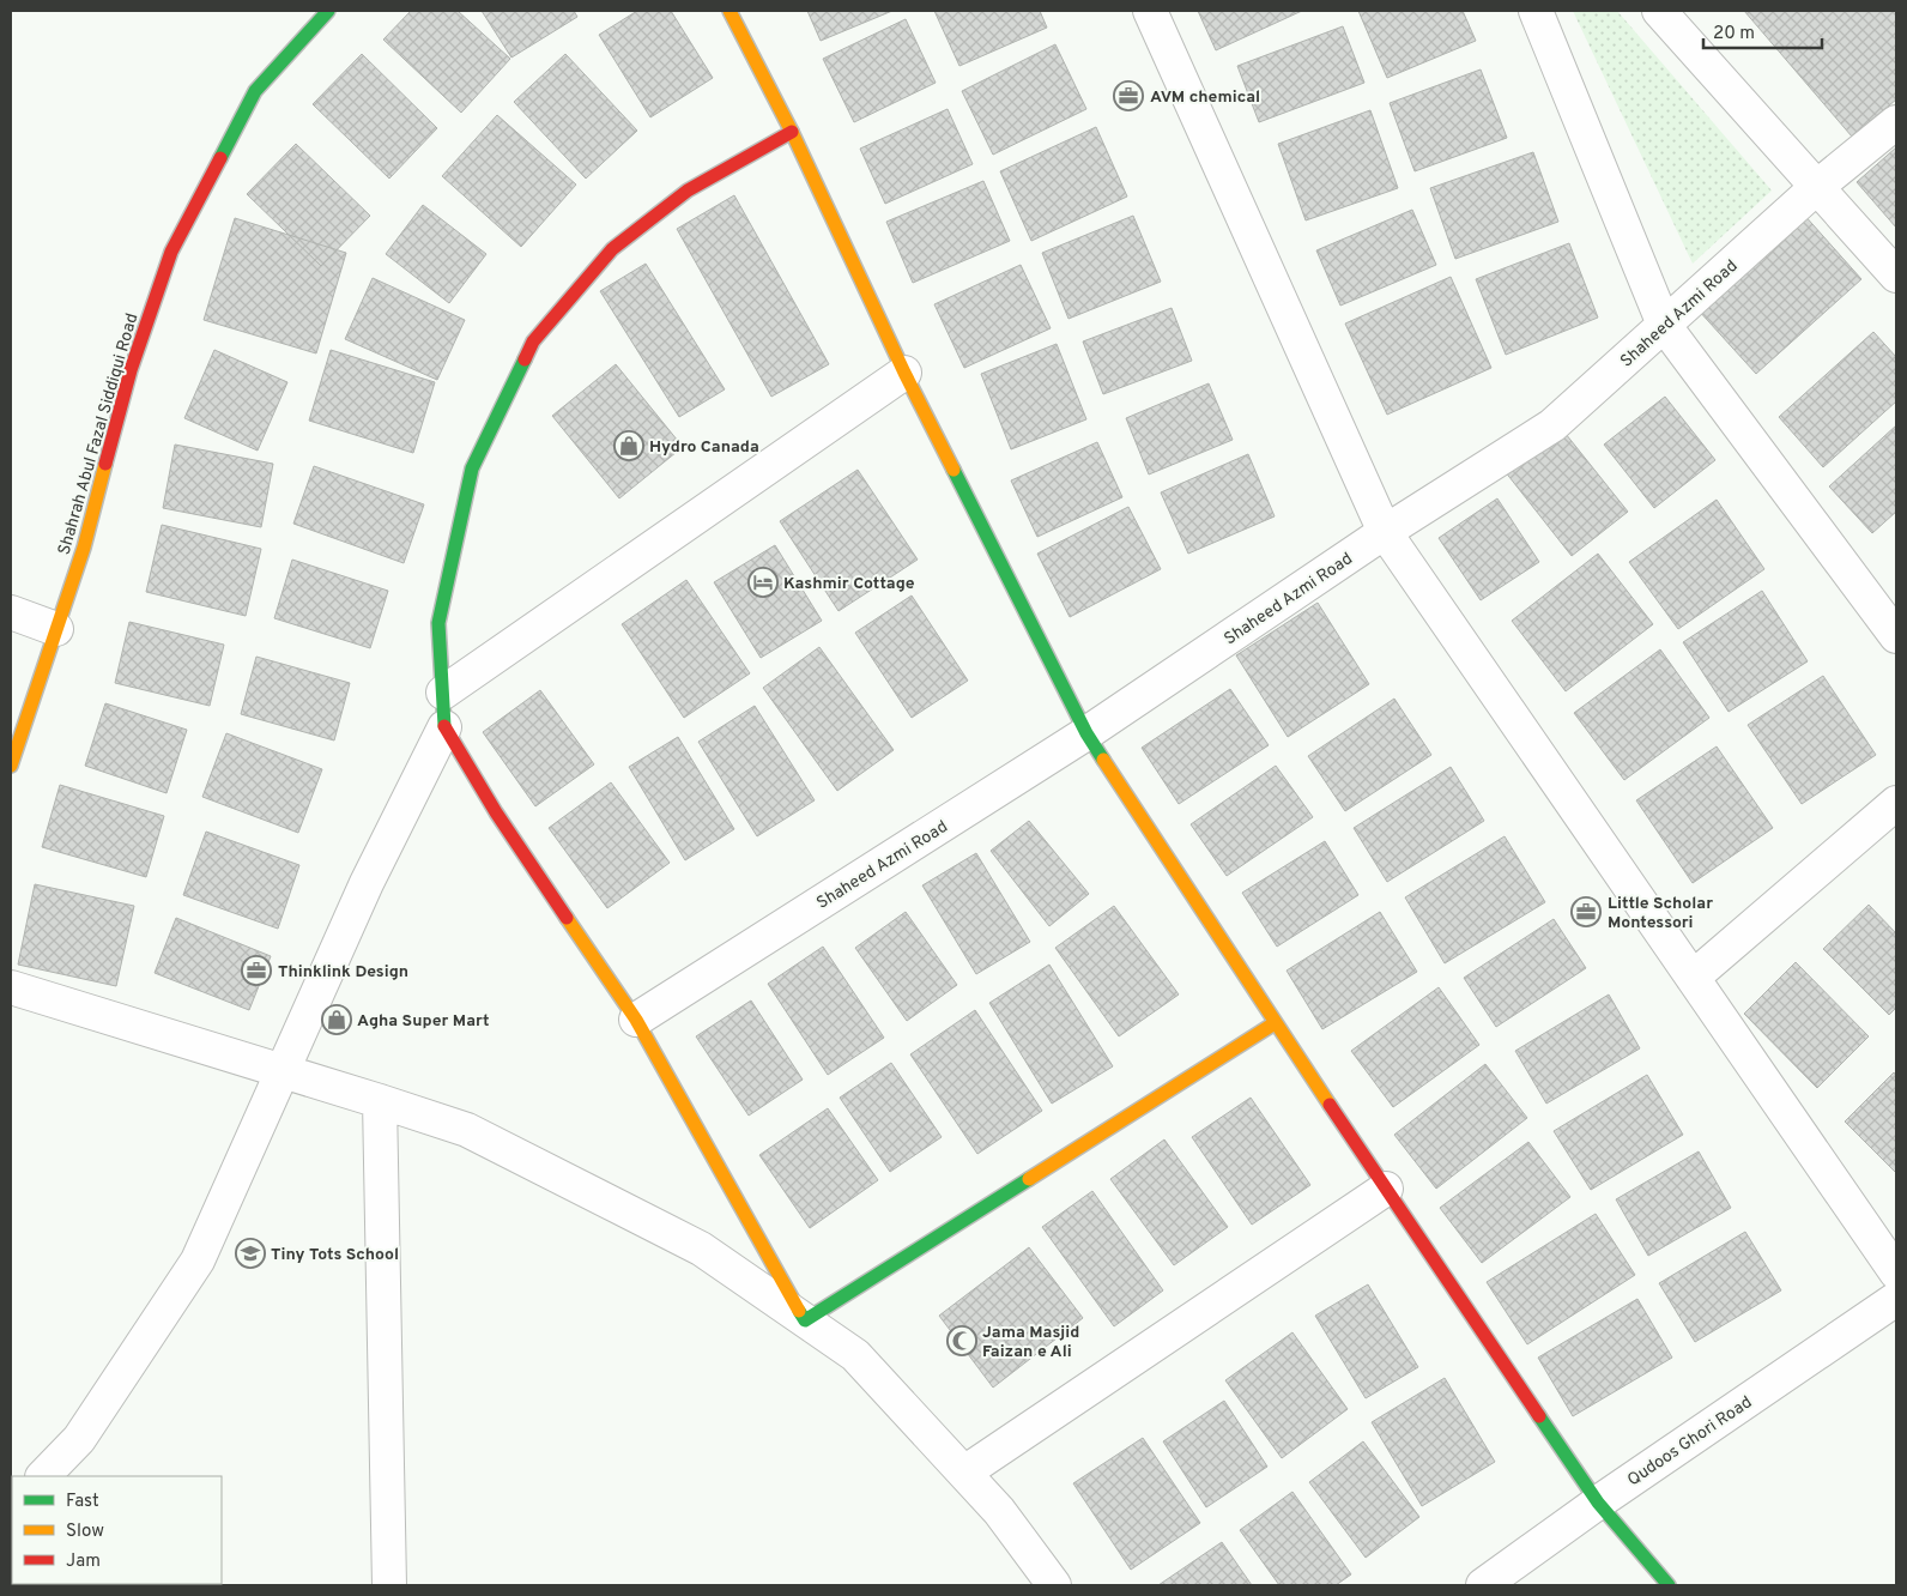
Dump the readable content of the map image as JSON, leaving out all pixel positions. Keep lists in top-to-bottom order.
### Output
{
  "streets": {
    "street": ["Shaheed Azmi Road", "Shahrah Abul Fazal Siddiqui Road", "Qudoos Ghori Road"]
  },
  "places": {
    "office": ["AVM chemical", "Little Scholar Montessori", "Thinklink Design"],
    "shop": ["Hydro Canada", "Agha Super Mart"],
    "hotel": ["Kashmir Cottage"],
    "school or university": ["Tiny Tots School"],
    "mosque": ["Jama Masjid Faizan e Ali"]
  },
  "legend": ["Fast", "Slow", "Jam"],
  "scale_bar": "20 m"
}
